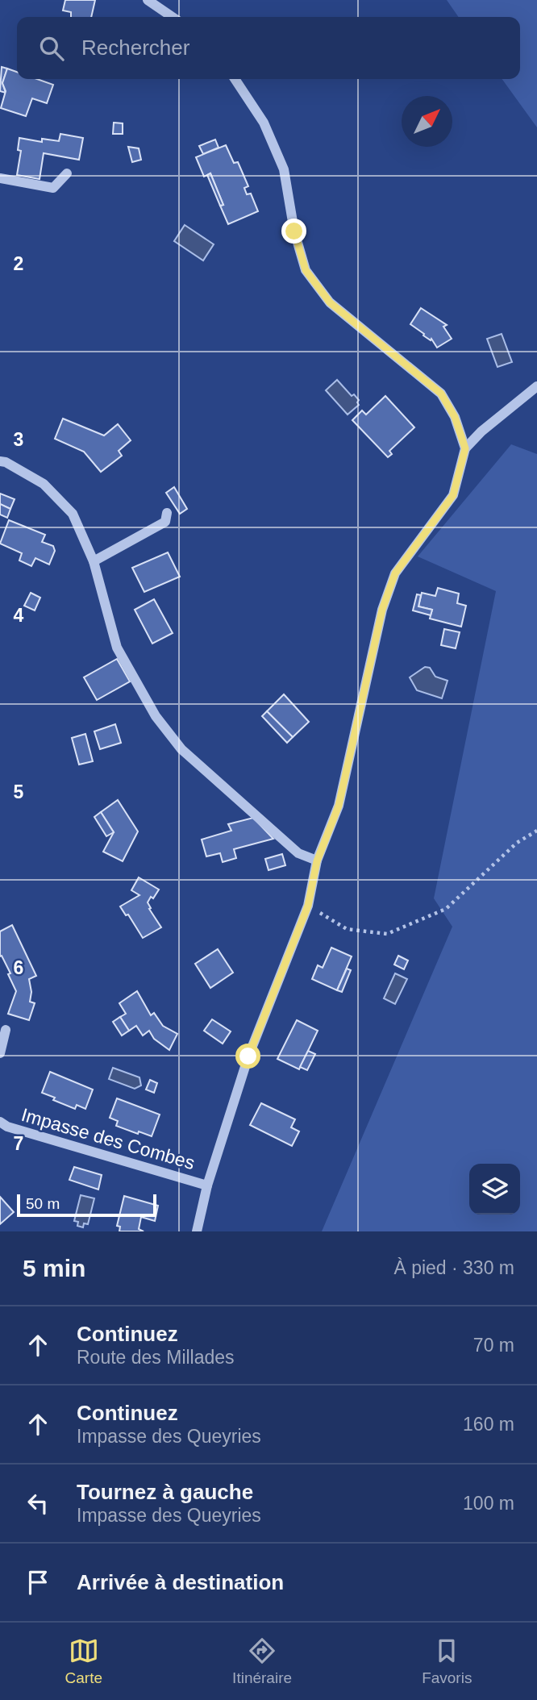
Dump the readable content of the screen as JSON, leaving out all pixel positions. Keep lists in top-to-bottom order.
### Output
{
  "streets": {
    "street": ["Impasse des Combes"]
  },
  "scale_bar": "50 m",
  "north": "top right",
  "page": {
    "search": "Rechercher",
    "scale": "50 m",
    "heading": ["5 min", "À pied · 330 m"],
    "list": [
      ["Continuez", "Route des Millades", "70 m"],
      ["Continuez", "Impasse des Queyries", "160 m"],
      ["Tournez à gauche", "Impasse des Queyries", "100 m"],
      "Arrivée à destination"
    ],
    "nav": ["Carte", "Itinéraire", "Favoris"]
  },
  "grid": {
    "rows": [
      "2",
      "3",
      "4",
      "5",
      "6",
      "7"
    ]
  }
}
